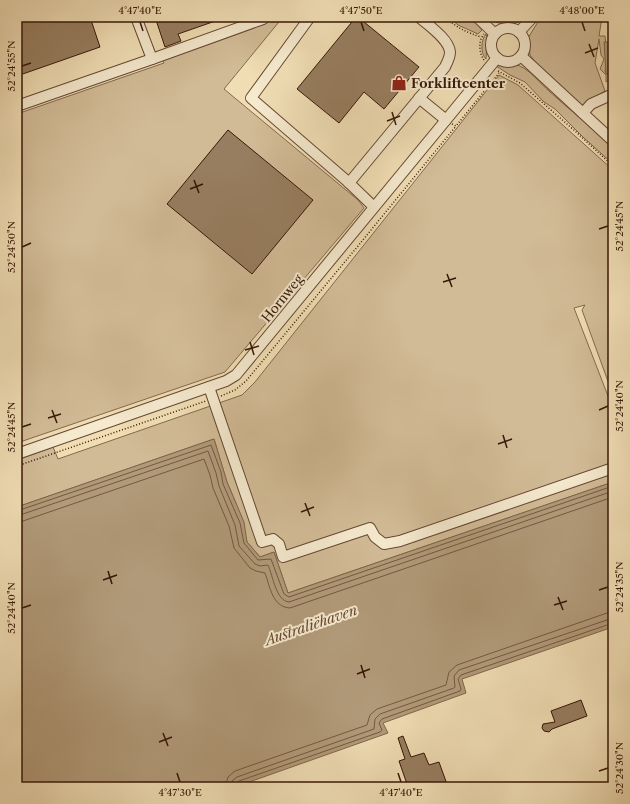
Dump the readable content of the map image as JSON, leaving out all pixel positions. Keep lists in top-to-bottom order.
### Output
{
  "streets": {
    "street": ["Hornweg"]
  },
  "water": ["Australiëhaven"],
  "places": {
    "shop": ["Forkliftcenter"]
  },
  "coordinates": [
    "4°47'40\"E",
    "4°47'50\"E",
    "4°48'00\"E",
    "52°24'55\"N",
    "52°24'45\"N",
    "52°24'50\"N",
    "52°24'40\"N",
    "52°24'35\"N",
    "52°24'30\"N",
    "4°47'30\"E"
  ]
}
